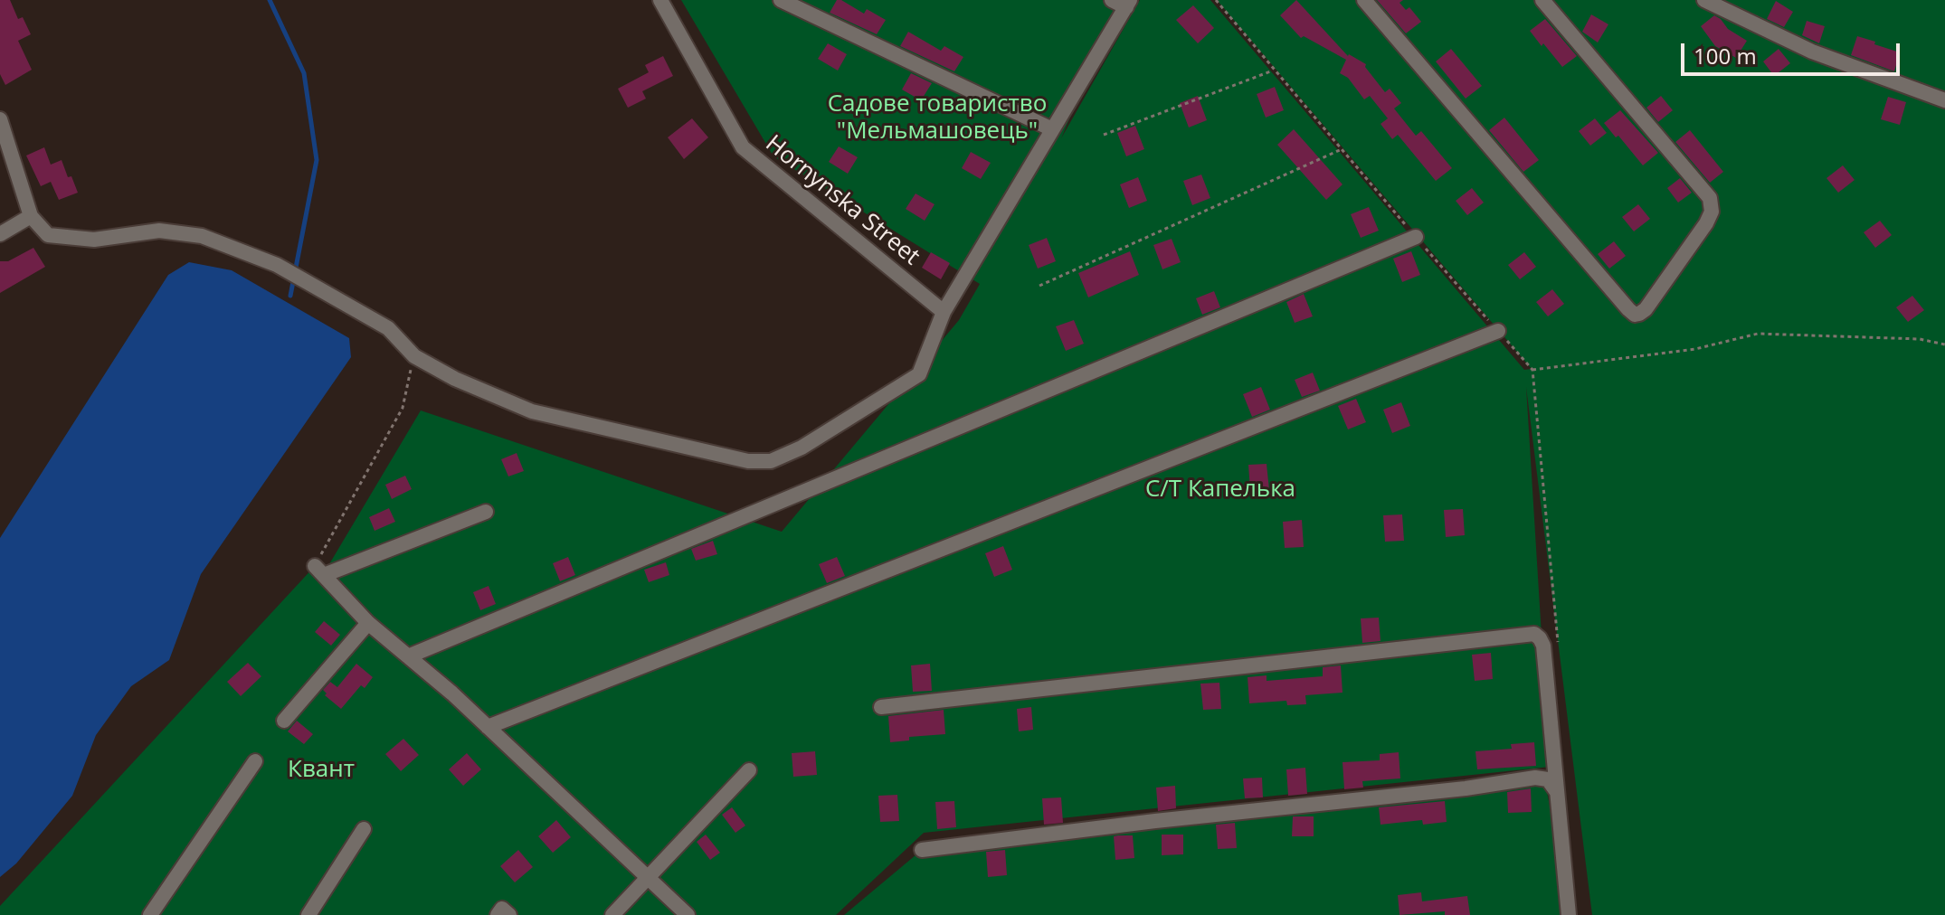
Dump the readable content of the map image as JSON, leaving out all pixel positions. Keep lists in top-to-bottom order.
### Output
{
  "streets": {
    "street": ["Hornynska Street"]
  },
  "parks": ["Садове товариство \"Мельмашовець\"", "С/Т Капелька", "Квант"],
  "scale_bar": "100 m"
}
